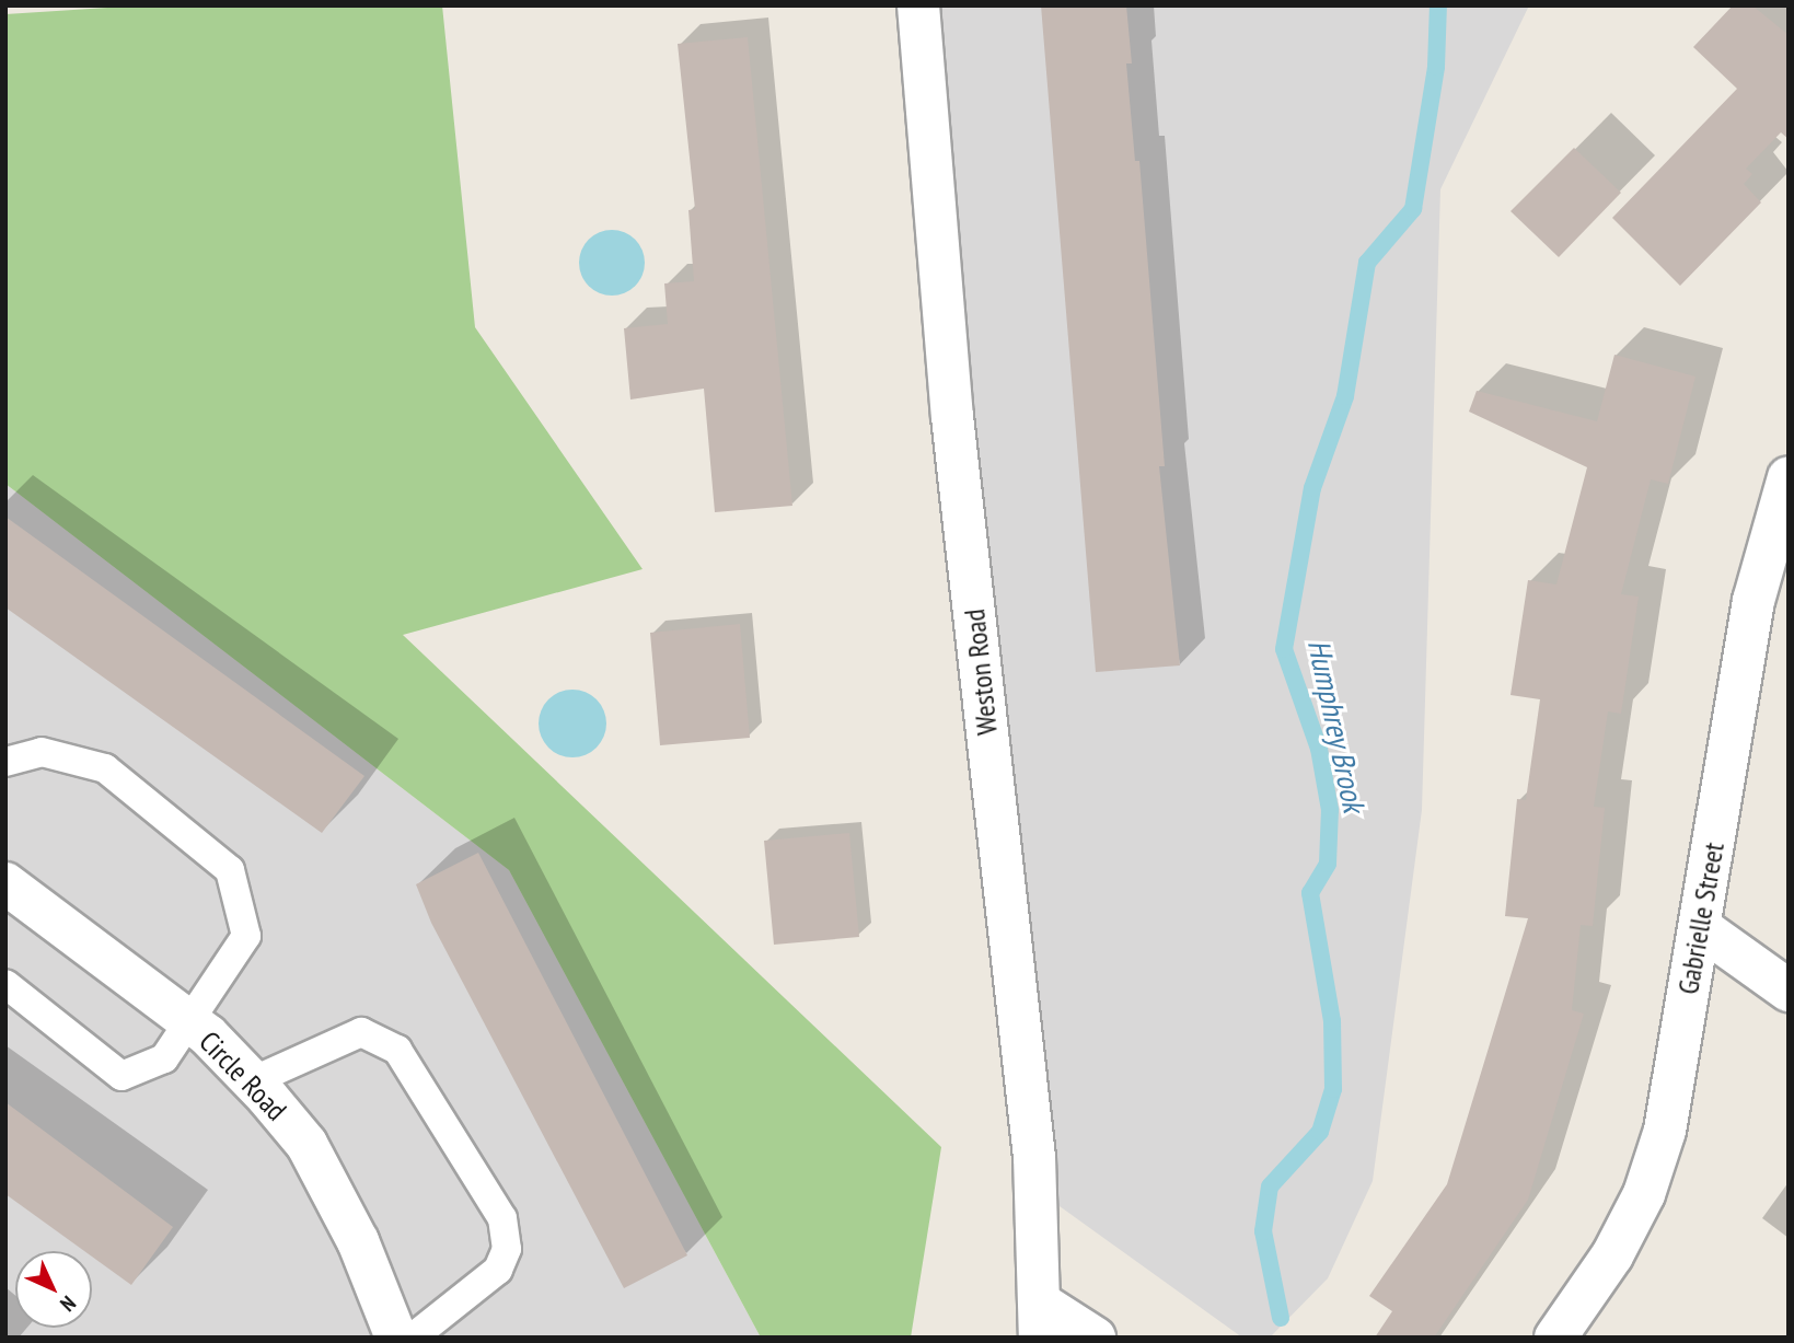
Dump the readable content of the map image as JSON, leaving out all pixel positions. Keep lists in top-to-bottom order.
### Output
{
  "streets": {
    "street": ["Weston Road", "Gabrielle Street", "Circle Road"]
  },
  "water": ["Humphrey Brook"],
  "north": "bottom right"
}
